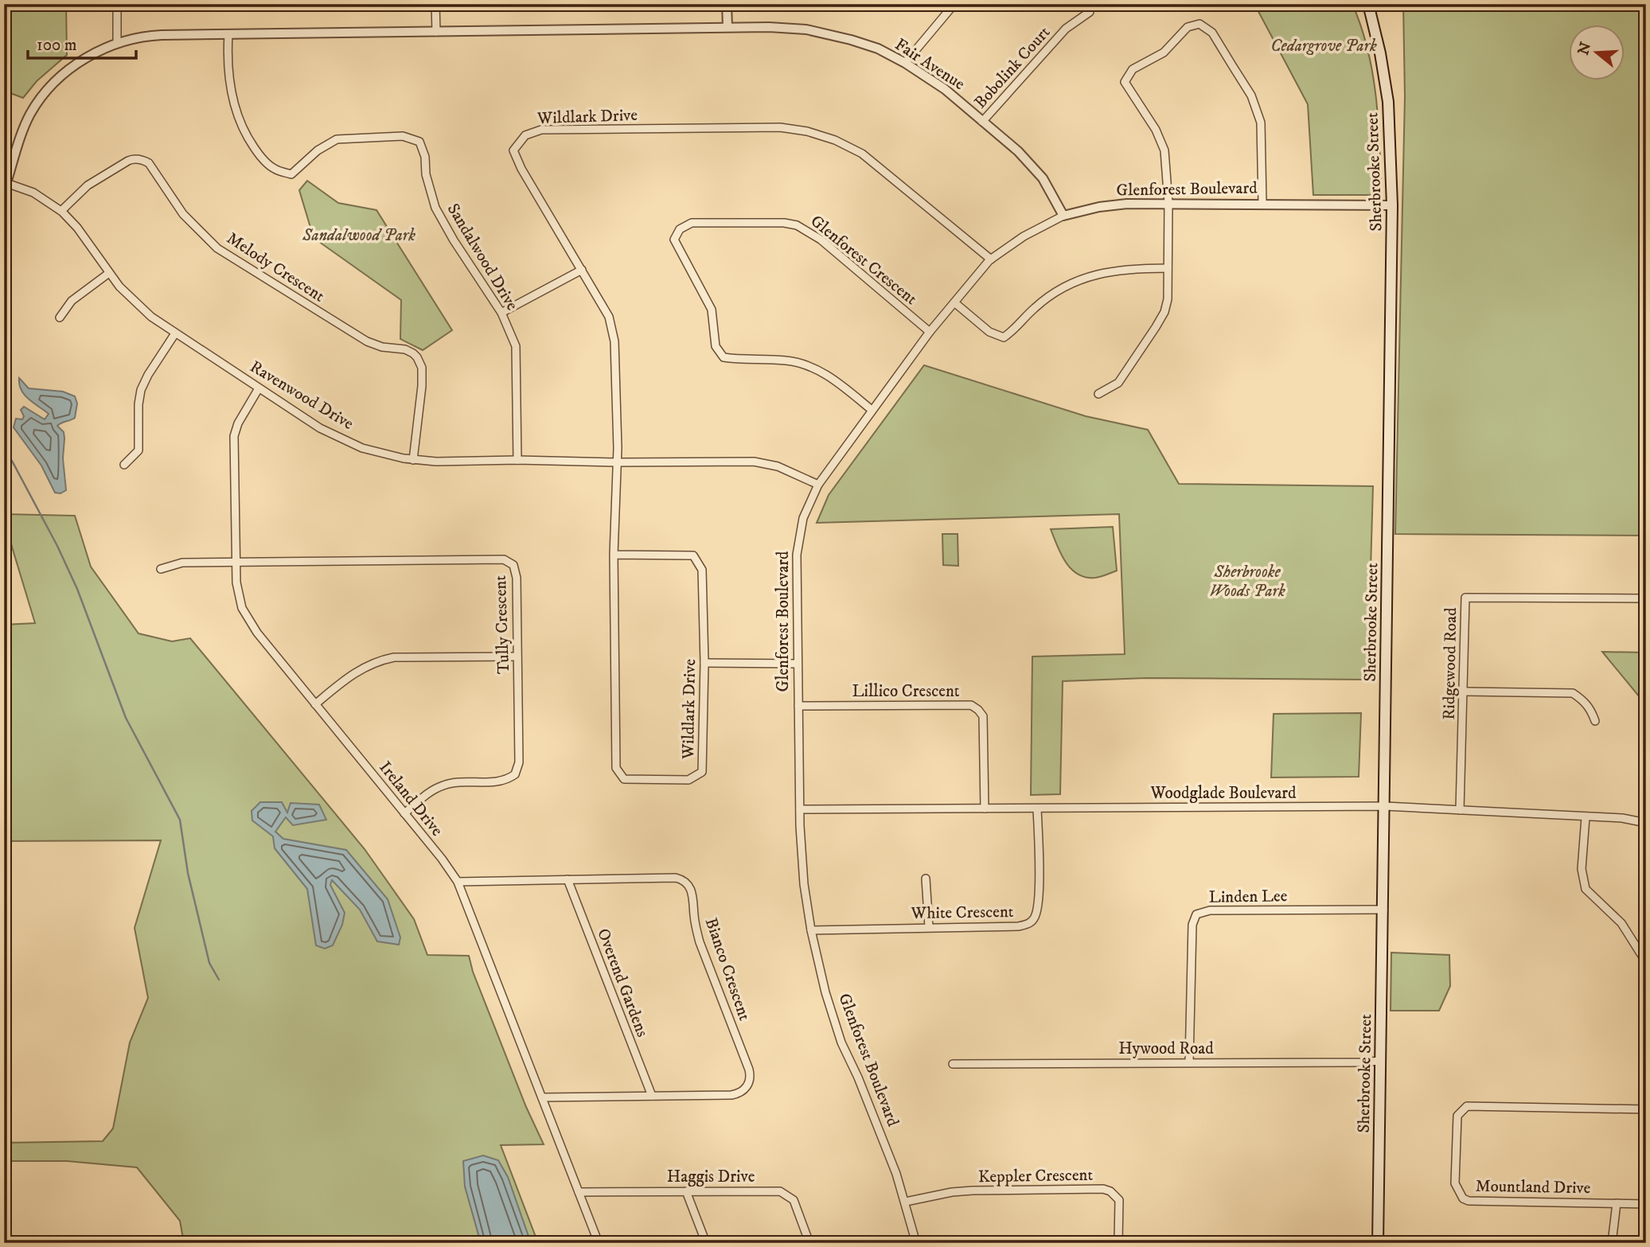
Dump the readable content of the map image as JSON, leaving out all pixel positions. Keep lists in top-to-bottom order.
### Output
{
  "streets": {
    "main road": ["Sherbrooke Street"],
    "street": [
      "Fair Avenue",
      "Bobolink Court",
      "Wildlark Drive",
      "Glenforest Boulevard",
      "Sandalwood Drive",
      "Glenforest Crescent",
      "Melody Crescent",
      "Ravenwood Drive",
      "Tully Crescent",
      "Ridgewood Road",
      "Lillico Crescent",
      "Woodglade Boulevard",
      "Ireland Drive",
      "Linden Lee",
      "White Crescent",
      "Bianco Crescent",
      "Overend Gardens",
      "Hywood Road",
      "Keppler Crescent",
      "Haggis Drive",
      "Mountland Drive"
    ]
  },
  "crossings": [
    ["Fair Avenue", "Bobolink Court"],
    ["Fair Avenue", "Glenforest Boulevard"],
    ["Fair Avenue", "Sandalwood Drive"],
    ["Fair Avenue", "Ravenwood Drive"],
    ["Wildlark Drive", "Glenforest Boulevard"],
    ["Wildlark Drive", "Ravenwood Drive"],
    ["Sherbrooke Street", "Glenforest Boulevard"],
    ["Sherbrooke Street", "Woodglade Boulevard"],
    ["Sherbrooke Street", "Linden Lee"],
    ["Sherbrooke Street", "Hywood Road"],
    ["Glenforest Boulevard", "Glenforest Crescent"],
    ["Glenforest Boulevard", "Ravenwood Drive"],
    ["Glenforest Boulevard", "Lillico Crescent"],
    ["Glenforest Boulevard", "Woodglade Boulevard"],
    ["Glenforest Boulevard", "White Crescent"],
    ["Glenforest Boulevard", "Keppler Crescent"],
    ["Sandalwood Drive", "Ravenwood Drive"],
    ["Melody Crescent", "Ravenwood Drive"],
    ["Ravenwood Drive", "Ireland Drive"],
    ["Tully Crescent", "Ireland Drive"],
    ["Ridgewood Road", "Woodglade Boulevard"],
    ["Lillico Crescent", "Woodglade Boulevard"],
    ["Woodglade Boulevard", "White Crescent"],
    ["Ireland Drive", "Bianco Crescent"],
    ["Ireland Drive", "Haggis Drive"],
    ["Linden Lee", "Hywood Road"],
    ["Bianco Crescent", "Overend Gardens"]
  ],
  "parks": ["Cedargrove Park", "Sandalwood Park", "Sherbrooke Woods Park"],
  "scale_bar": "100 m",
  "north": "left"
}
